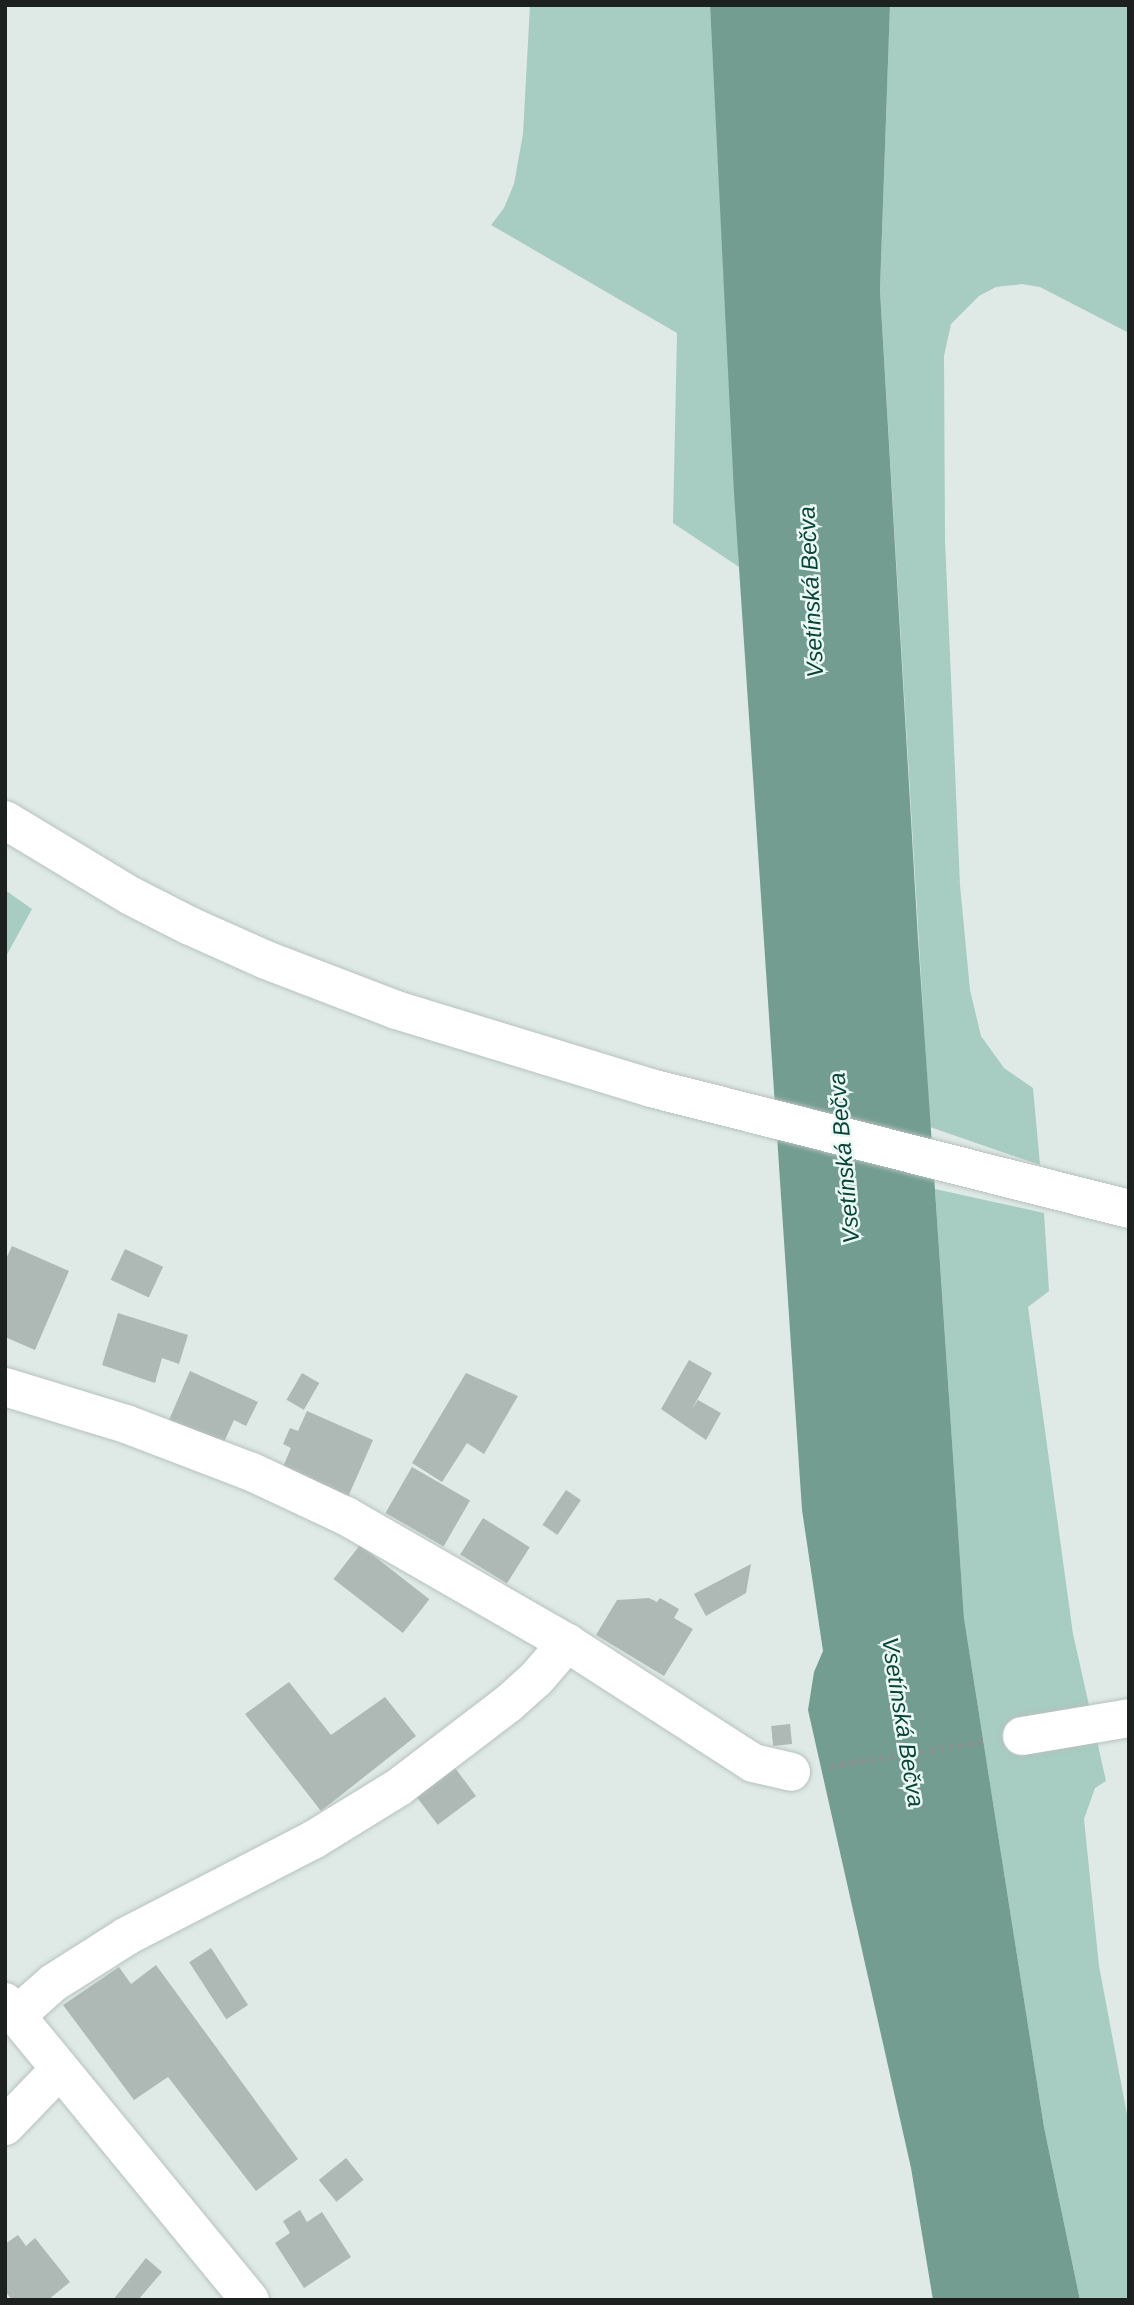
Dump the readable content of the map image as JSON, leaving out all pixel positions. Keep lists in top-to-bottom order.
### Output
{
  "water": ["Vsetínská Bečva"]
}
